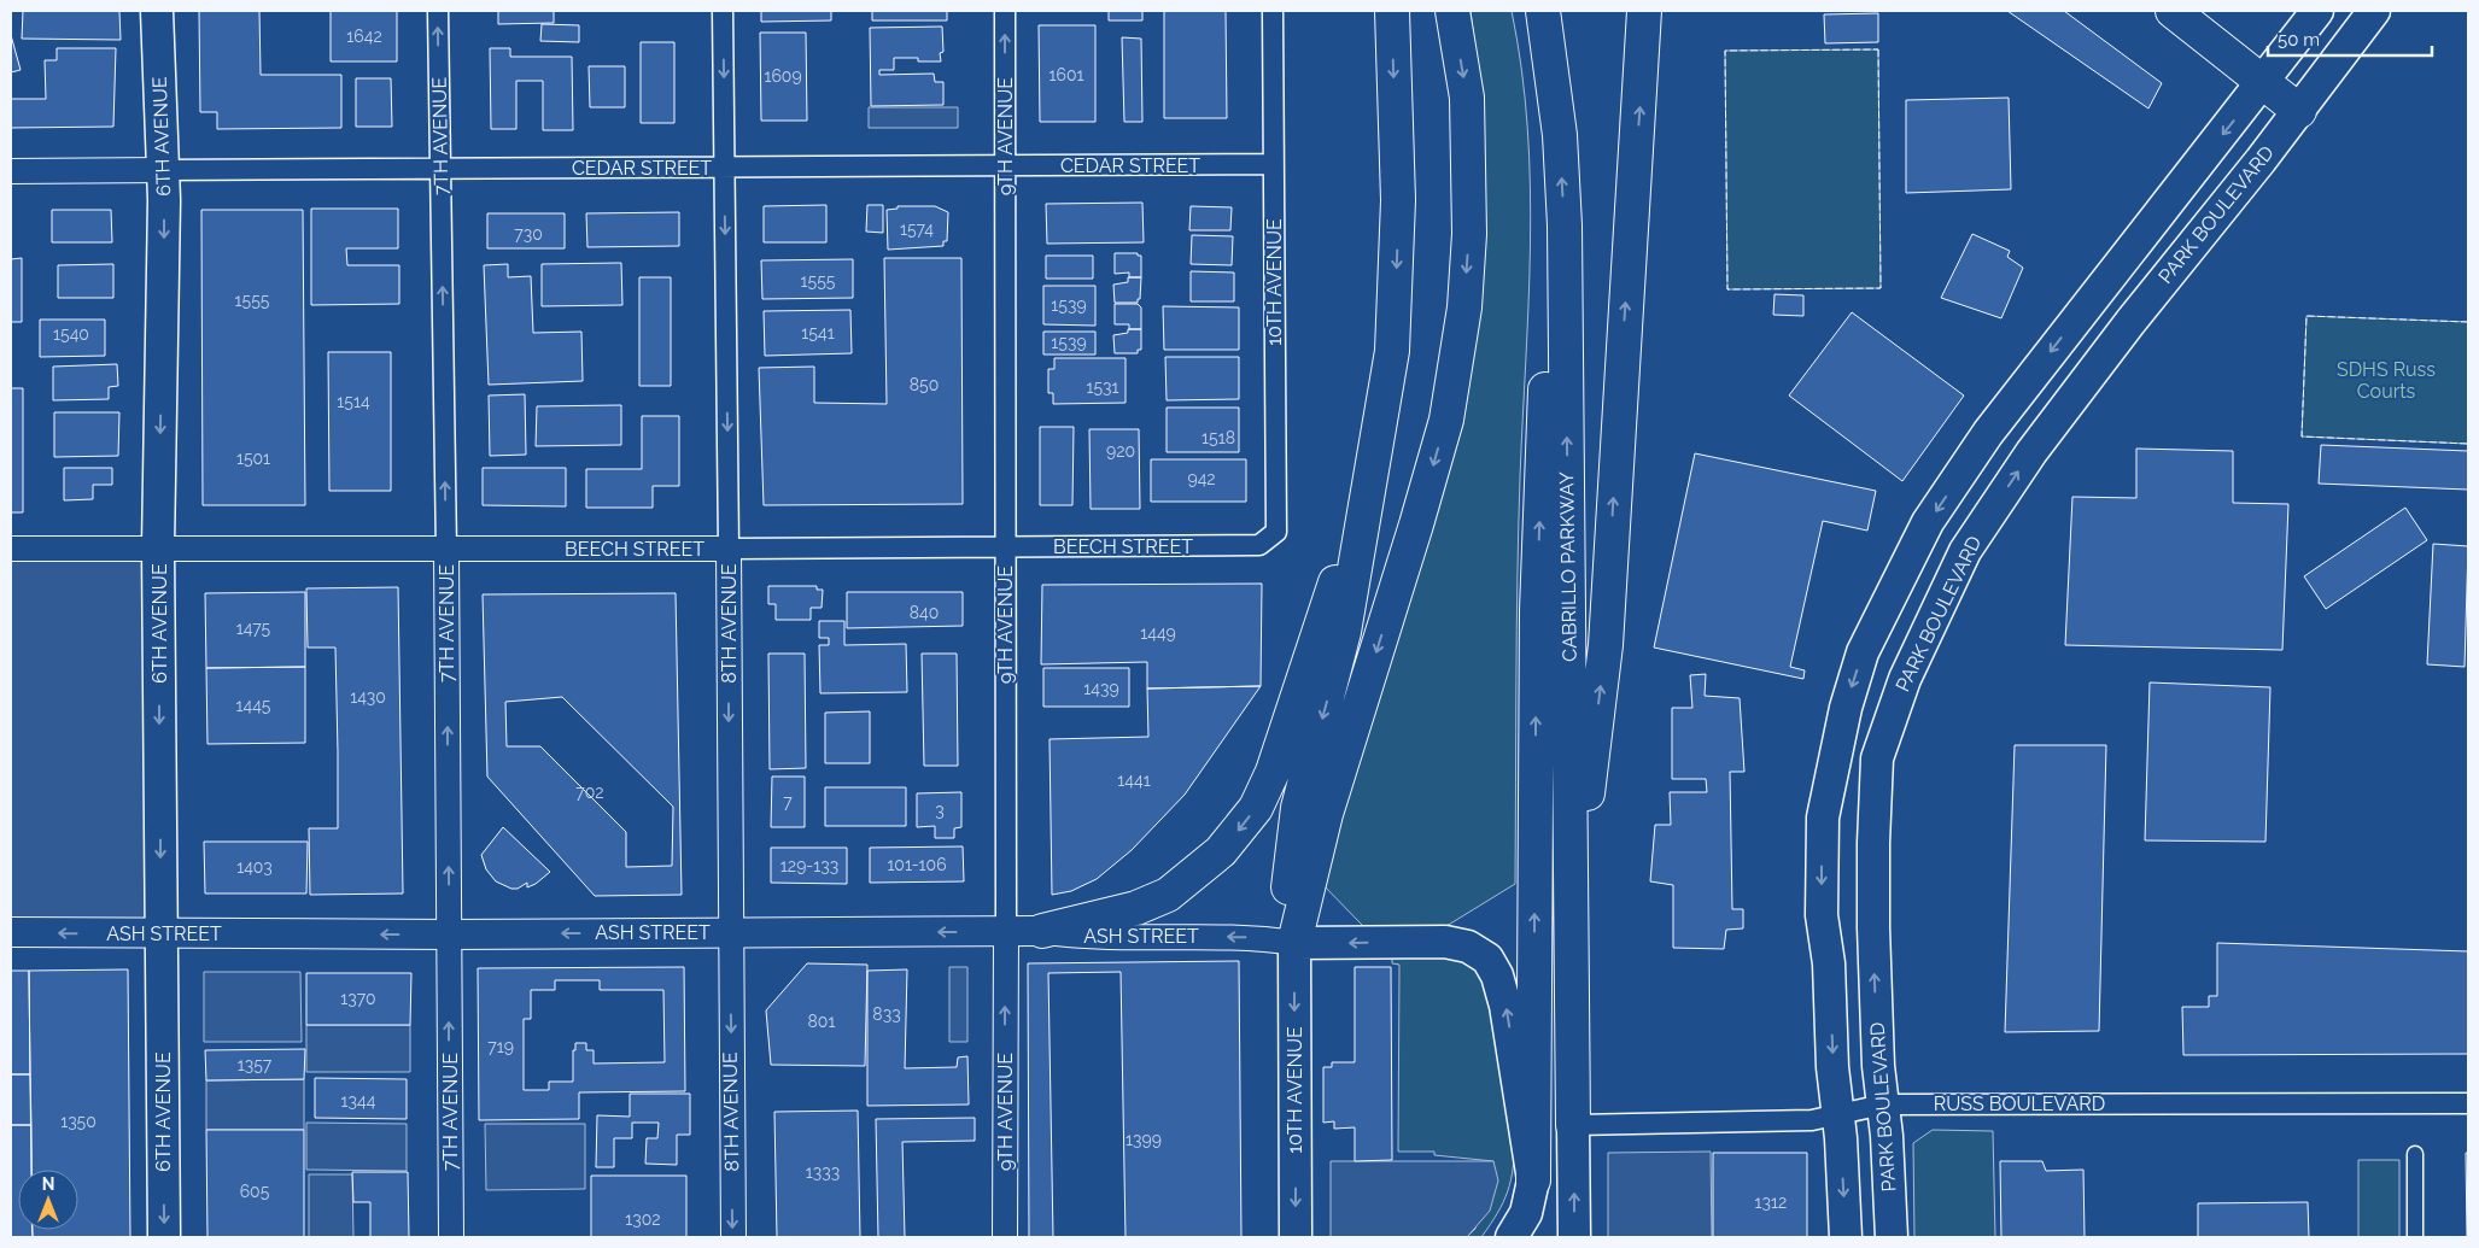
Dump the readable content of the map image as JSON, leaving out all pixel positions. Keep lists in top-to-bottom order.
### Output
{
  "streets": {
    "highway": ["CABRILLO PARKWAY"],
    "main road": [
      "6TH AVENUE",
      "PARK BOULEVARD",
      "10TH AVENUE",
      "ASH STREET"
    ],
    "street": [
      "7TH AVENUE",
      "9TH AVENUE",
      "CEDAR STREET",
      "BEECH STREET",
      "8TH AVENUE",
      "RUSS BOULEVARD"
    ]
  },
  "crossings": [
    ["6TH AVENUE", "CEDAR STREET"],
    ["6TH AVENUE", "BEECH STREET"],
    ["6TH AVENUE", "ASH STREET"],
    ["7TH AVENUE", "CEDAR STREET"],
    ["7TH AVENUE", "BEECH STREET"],
    ["7TH AVENUE", "ASH STREET"],
    ["9TH AVENUE", "CEDAR STREET"],
    ["9TH AVENUE", "BEECH STREET"],
    ["9TH AVENUE", "ASH STREET"],
    ["CEDAR STREET", "10TH AVENUE"],
    ["CEDAR STREET", "8TH AVENUE"],
    ["PARK BOULEVARD", "RUSS BOULEVARD"],
    ["10TH AVENUE", "BEECH STREET"],
    ["10TH AVENUE", "ASH STREET"],
    ["BEECH STREET", "8TH AVENUE"],
    ["CABRILLO PARKWAY", "RUSS BOULEVARD"],
    ["8TH AVENUE", "ASH STREET"]
  ],
  "one_way": [
    "6TH AVENUE",
    "7TH AVENUE",
    "9TH AVENUE",
    "10TH AVENUE",
    "8TH AVENUE",
    "ASH STREET"
  ],
  "parks": ["SDHS Russ Courts"],
  "house_numbers": [
    "1642",
    "1601",
    "1609",
    "1574",
    "730",
    "1555",
    "1555",
    "1539",
    "1541",
    "1540",
    "1539",
    "850",
    "1531",
    "1514",
    "1518",
    "920",
    "1501",
    "942",
    "840",
    "1475",
    "1449",
    "1439",
    "1430",
    "1445",
    "1441",
    "702",
    "7",
    "3",
    "101-106",
    "129-133",
    "1403",
    "1370",
    "833",
    "801",
    "719",
    "1357",
    "1344",
    "1350",
    "1399",
    "1333",
    "605",
    "1312",
    "1302"
  ],
  "scale_bar": "50 m",
  "north": "top"
}
